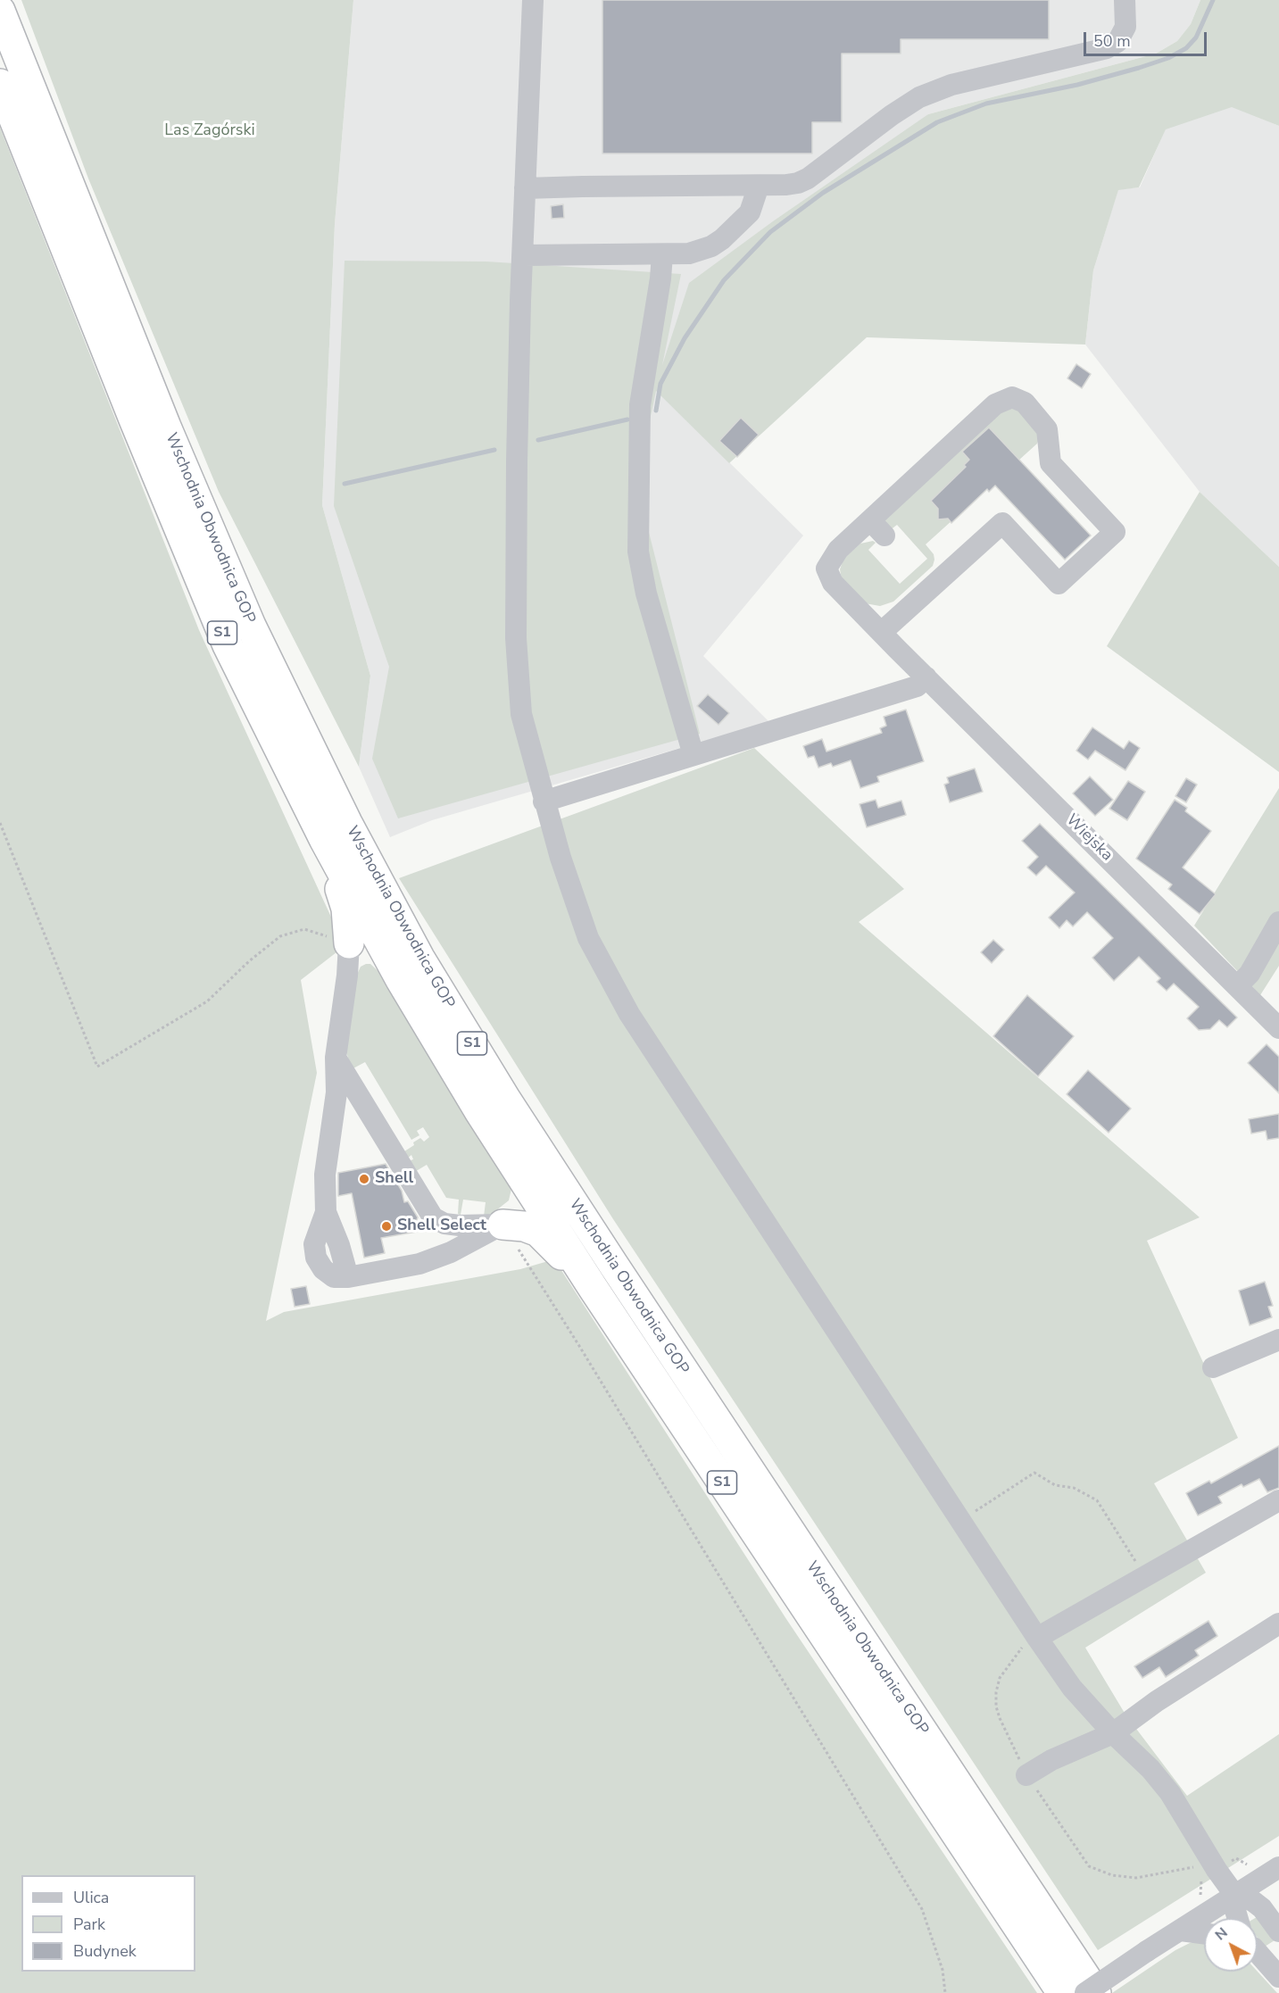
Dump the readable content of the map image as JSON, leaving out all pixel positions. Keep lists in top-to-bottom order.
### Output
{
  "streets": {
    "highway": ["Wschodnia Obwodnica GOP", "S1"],
    "street": ["Wiejska"]
  },
  "parks": ["Las Zagórski"],
  "places": ["Shell", "Shell Select"],
  "legend": ["Ulica", "Park", "Budynek"],
  "scale_bar": "50 m",
  "north": "top left"
}
